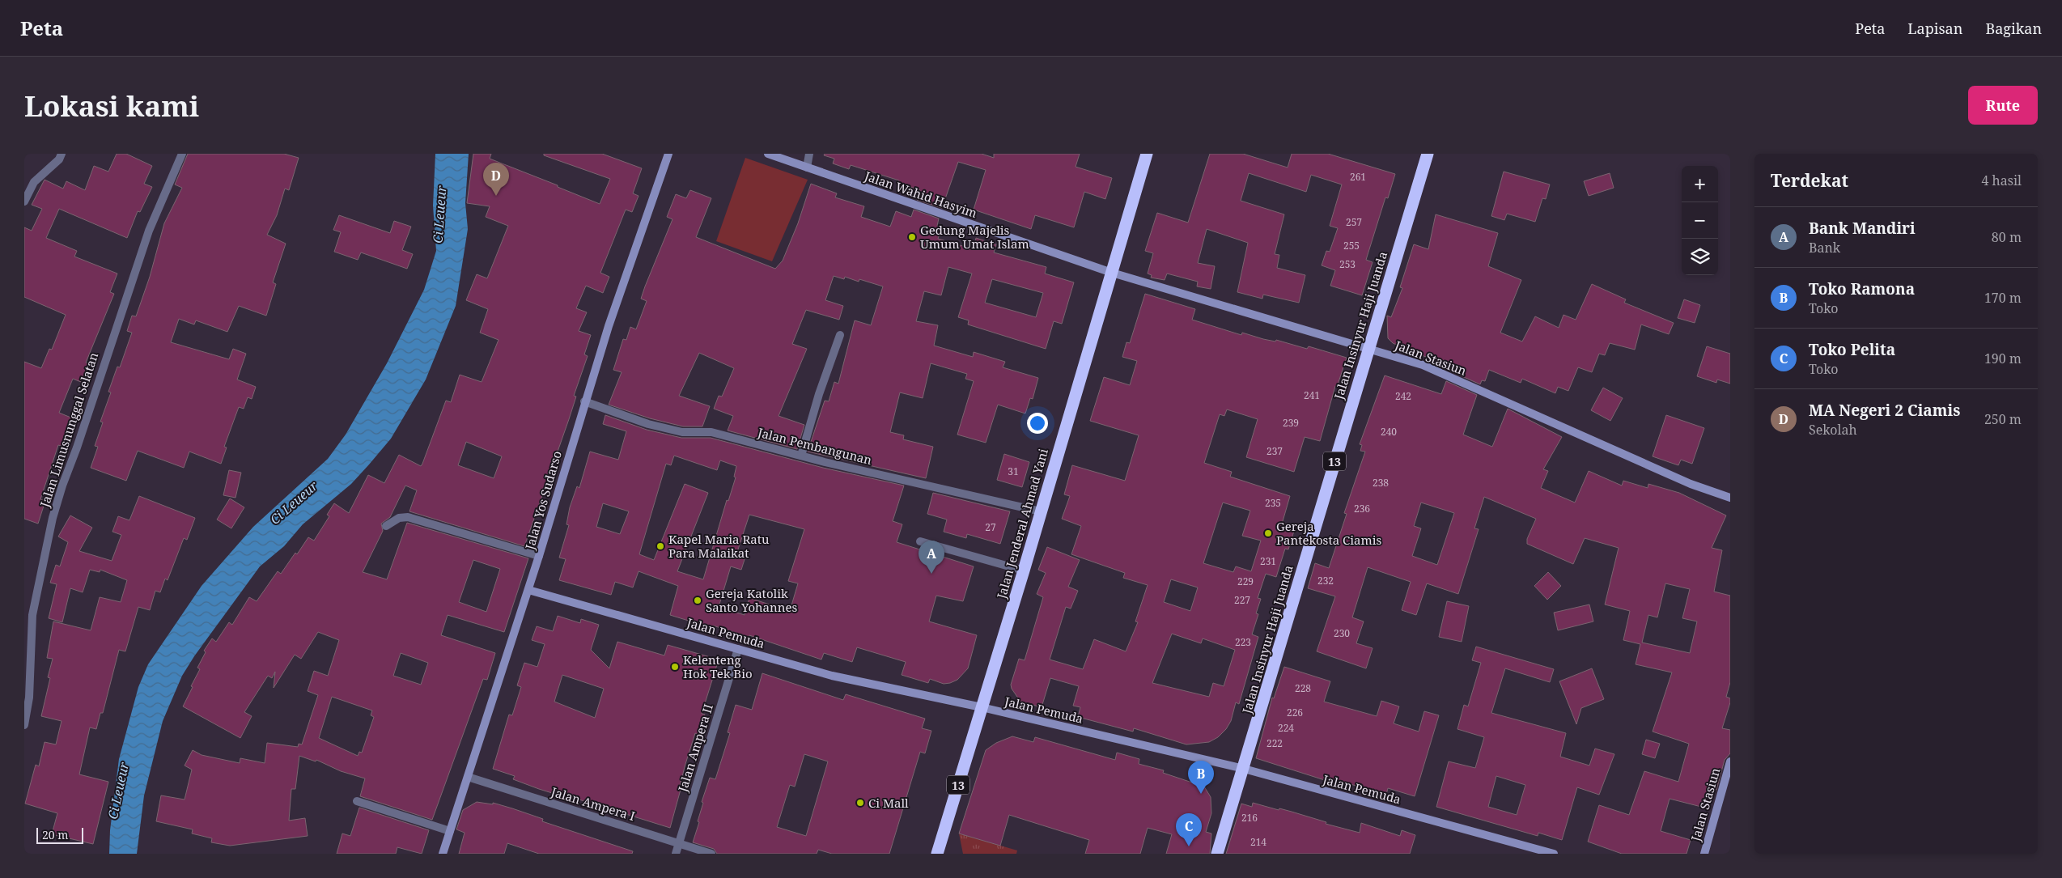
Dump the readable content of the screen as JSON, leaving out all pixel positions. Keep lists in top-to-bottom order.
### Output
{
  "streets": {
    "highway": ["Jalan Insinyur Haji Juanda", "13", "Jalan Jenderal Ahmad Yani"],
    "street": [
      "Jalan Wahid Hasyim",
      "Jalan Stasiun",
      "Jalan Limusnunggal Selatan",
      "Jalan Pembangunan",
      "Jalan Yos Sudarso",
      "Jalan Pemuda",
      "Jalan Ampera II",
      "Jalan Ampera I"
    ]
  },
  "crossings": [
    ["Jalan Wahid Hasyim", "Jalan Stasiun"],
    ["Jalan Wahid Hasyim", "Jalan Jenderal Ahmad Yani"],
    ["Jalan Insinyur Haji Juanda", "Jalan Stasiun"],
    ["Jalan Insinyur Haji Juanda", "Jalan Pemuda"],
    ["Jalan Stasiun", "Jalan Jenderal Ahmad Yani"],
    ["Jalan Pembangunan", "Jalan Yos Sudarso"],
    ["Jalan Pembangunan", "Jalan Jenderal Ahmad Yani"],
    ["Jalan Yos Sudarso", "Jalan Pemuda"],
    ["Jalan Yos Sudarso", "Jalan Ampera I"],
    ["Jalan Jenderal Ahmad Yani", "Jalan Pemuda"],
    ["Jalan Pemuda", "Jalan Ampera II"],
    ["Jalan Ampera II", "Jalan Ampera I"]
  ],
  "water": ["Ci Leueur"],
  "places": [
    "Gedung Majelis Umum Umat Islam",
    "Gereja Pantekosta Ciamis",
    "Kapel Maria Ratu Para Malaikat",
    "Gereja Katolik Santo Yohannes",
    "Kelenteng Hok Tek Bio",
    "Ci Mall"
  ],
  "house_numbers": [
    "261",
    "257",
    "255",
    "253",
    "241",
    "242",
    "239",
    "240",
    "237",
    "31",
    "238",
    "235",
    "236",
    "27",
    "231",
    "232",
    "229",
    "227",
    "230",
    "223",
    "228",
    "226",
    "224",
    "222",
    "216",
    "214"
  ],
  "scale_bar": "20 m",
  "page": {
    "header": "Peta",
    "nav": ["Peta", "Lapisan", "Bagikan"],
    "buttons": "Rute",
    "title": "Lokasi kami",
    "heading": ["Terdekat", "4 hasil"],
    "pins": [
      "D",
      "A",
      "B",
      "C"
    ],
    "map_buttons": ["+", "−"],
    "list": [
      {
        "mark": "A",
        "name": "Bank Mandiri",
        "note": "Bank",
        "value": "80 m"
      },
      {
        "mark": "B",
        "name": "Toko Ramona",
        "note": "Toko",
        "value": "170 m"
      },
      {
        "mark": "C",
        "name": "Toko Pelita",
        "note": "Toko",
        "value": "190 m"
      },
      {
        "mark": "D",
        "name": "MA Negeri 2 Ciamis",
        "note": "Sekolah",
        "value": "250 m"
      }
    ],
    "scale": "20 m"
  }
}
